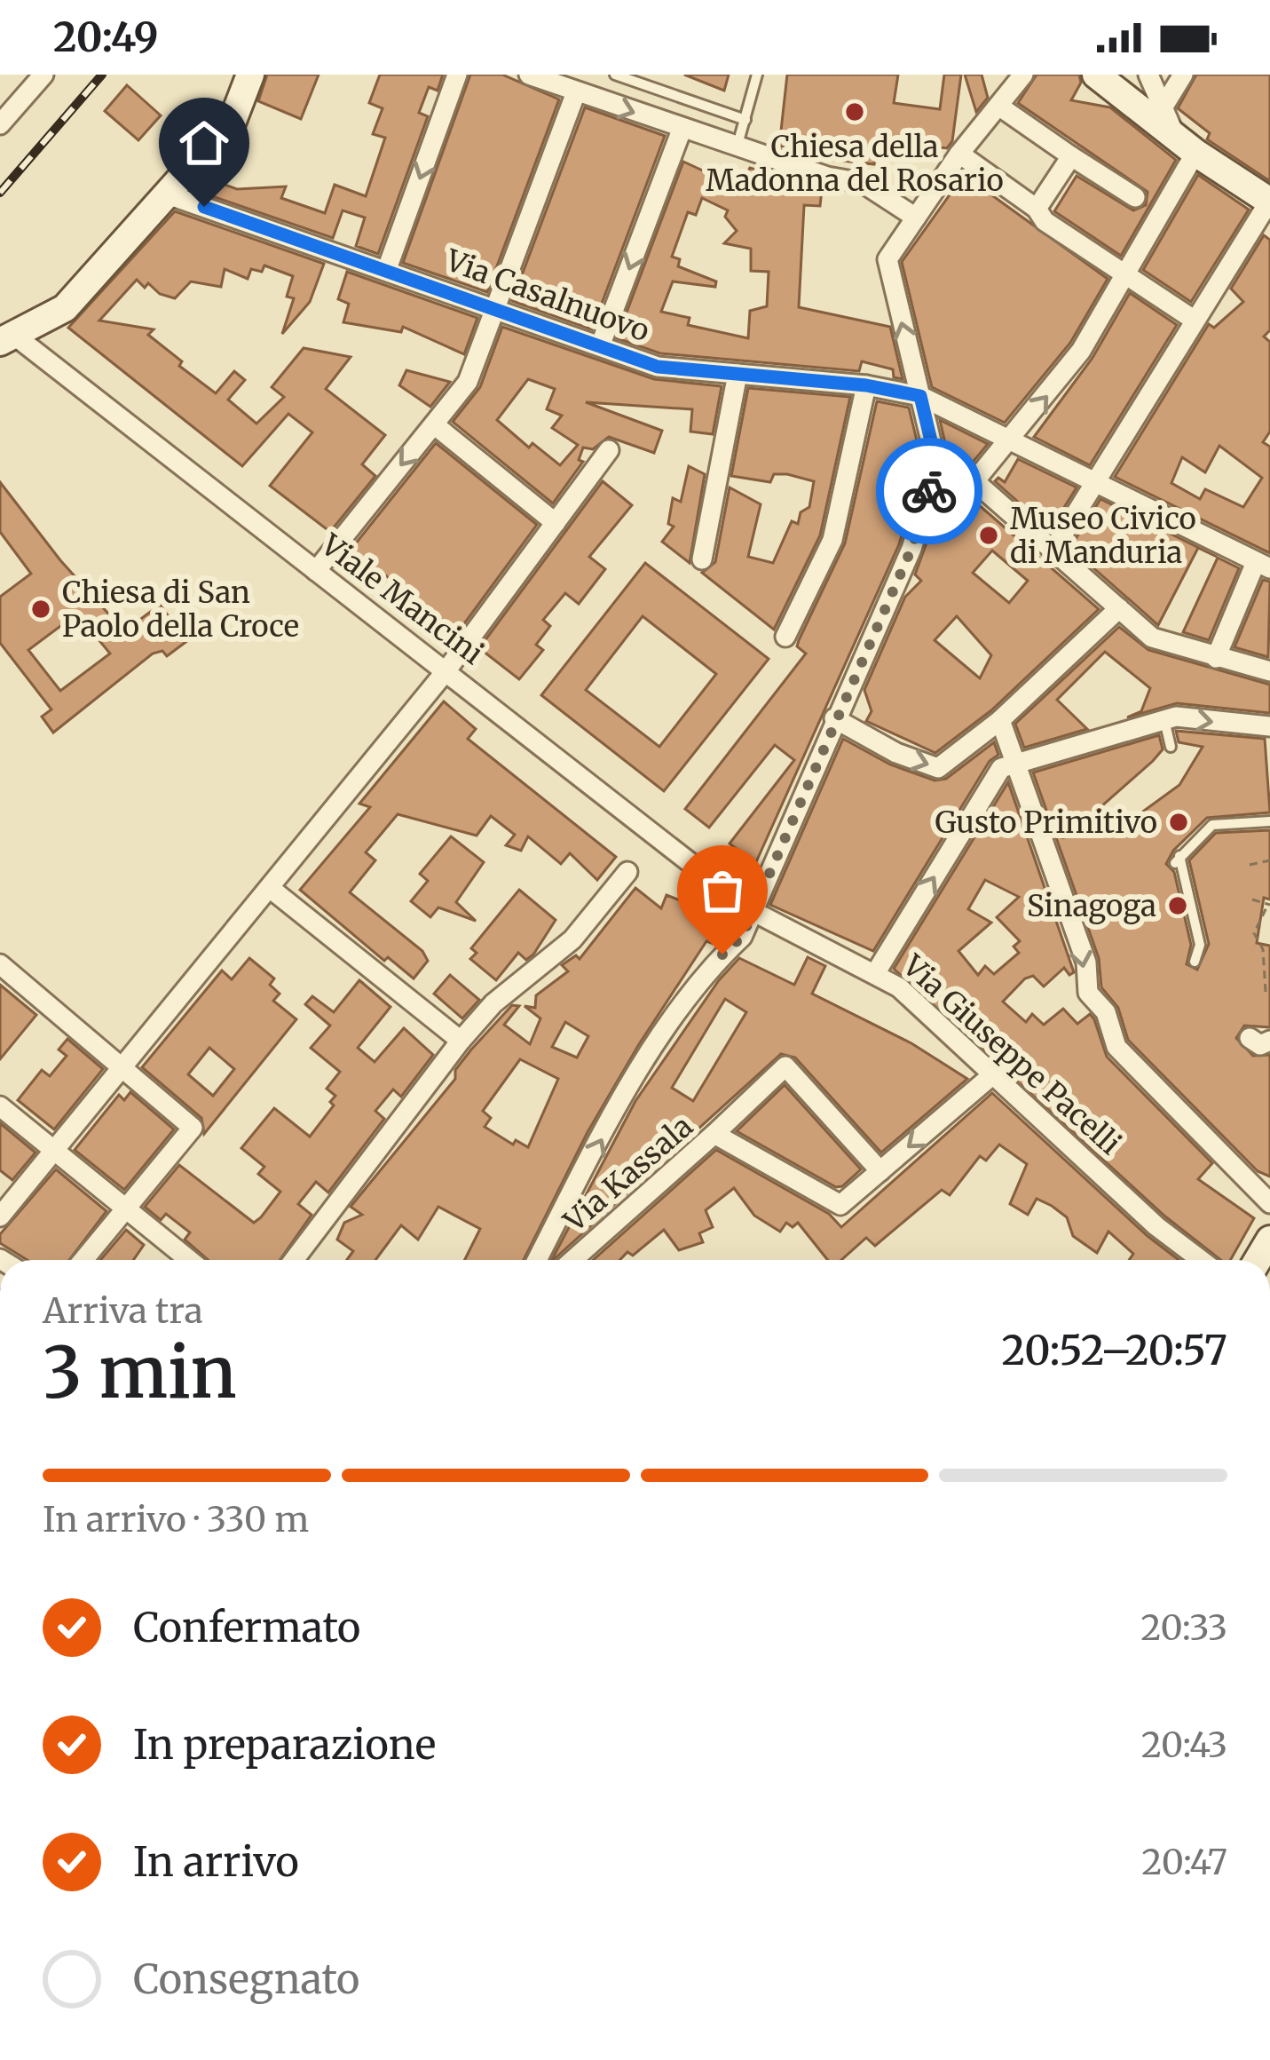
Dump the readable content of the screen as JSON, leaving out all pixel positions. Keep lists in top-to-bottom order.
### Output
{
  "streets": {
    "street": [
      "Via Casalnuovo",
      "Viale Mancini",
      "Via Giuseppe Pacelli",
      "Via Kassala"
    ]
  },
  "crossings": [
    ["Viale Mancini", "Via Giuseppe Pacelli"],
    ["Via Giuseppe Pacelli", "Via Kassala"]
  ],
  "places": [
    "Chiesa della Madonna del Rosario",
    "Museo Civico di Manduria",
    "Chiesa di San Paolo della Croce",
    "Gusto Primitivo",
    "Sinagoga"
  ],
  "page": {
    "status": "20:49",
    "heading": ["3 min", "Arriva tra", "20:52–20:57"],
    "bar": "In arrivo · 330 m",
    "list": [
      ["Confermato", "20:33"],
      ["In preparazione", "20:43"],
      ["In arrivo", "20:47"],
      "Consegnato"
    ]
  }
}
